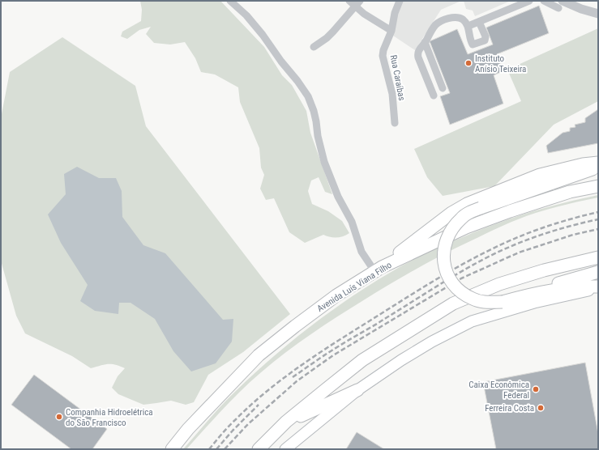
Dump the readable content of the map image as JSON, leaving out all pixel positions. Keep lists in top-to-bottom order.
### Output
{
  "streets": {
    "highway": ["Avenida Luís Viana Filho"],
    "street": ["Rua Caraíbas"]
  },
  "places": [
    "Instituto Anísio Teixeira",
    "Caixa Econômica Federal",
    "Ferreira Costa",
    "Companhia Hidroelétrica do São Francisco"
  ]
}
